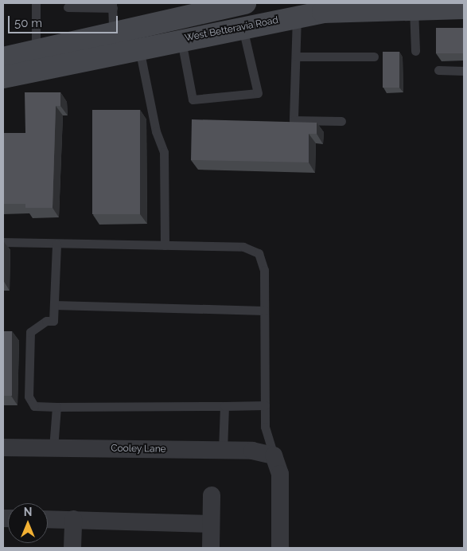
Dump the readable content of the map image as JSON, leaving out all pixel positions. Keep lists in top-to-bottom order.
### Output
{
  "streets": {
    "main road": ["West Betteravia Road"],
    "street": ["Cooley Lane"]
  },
  "scale_bar": "50 m",
  "north": "top"
}
